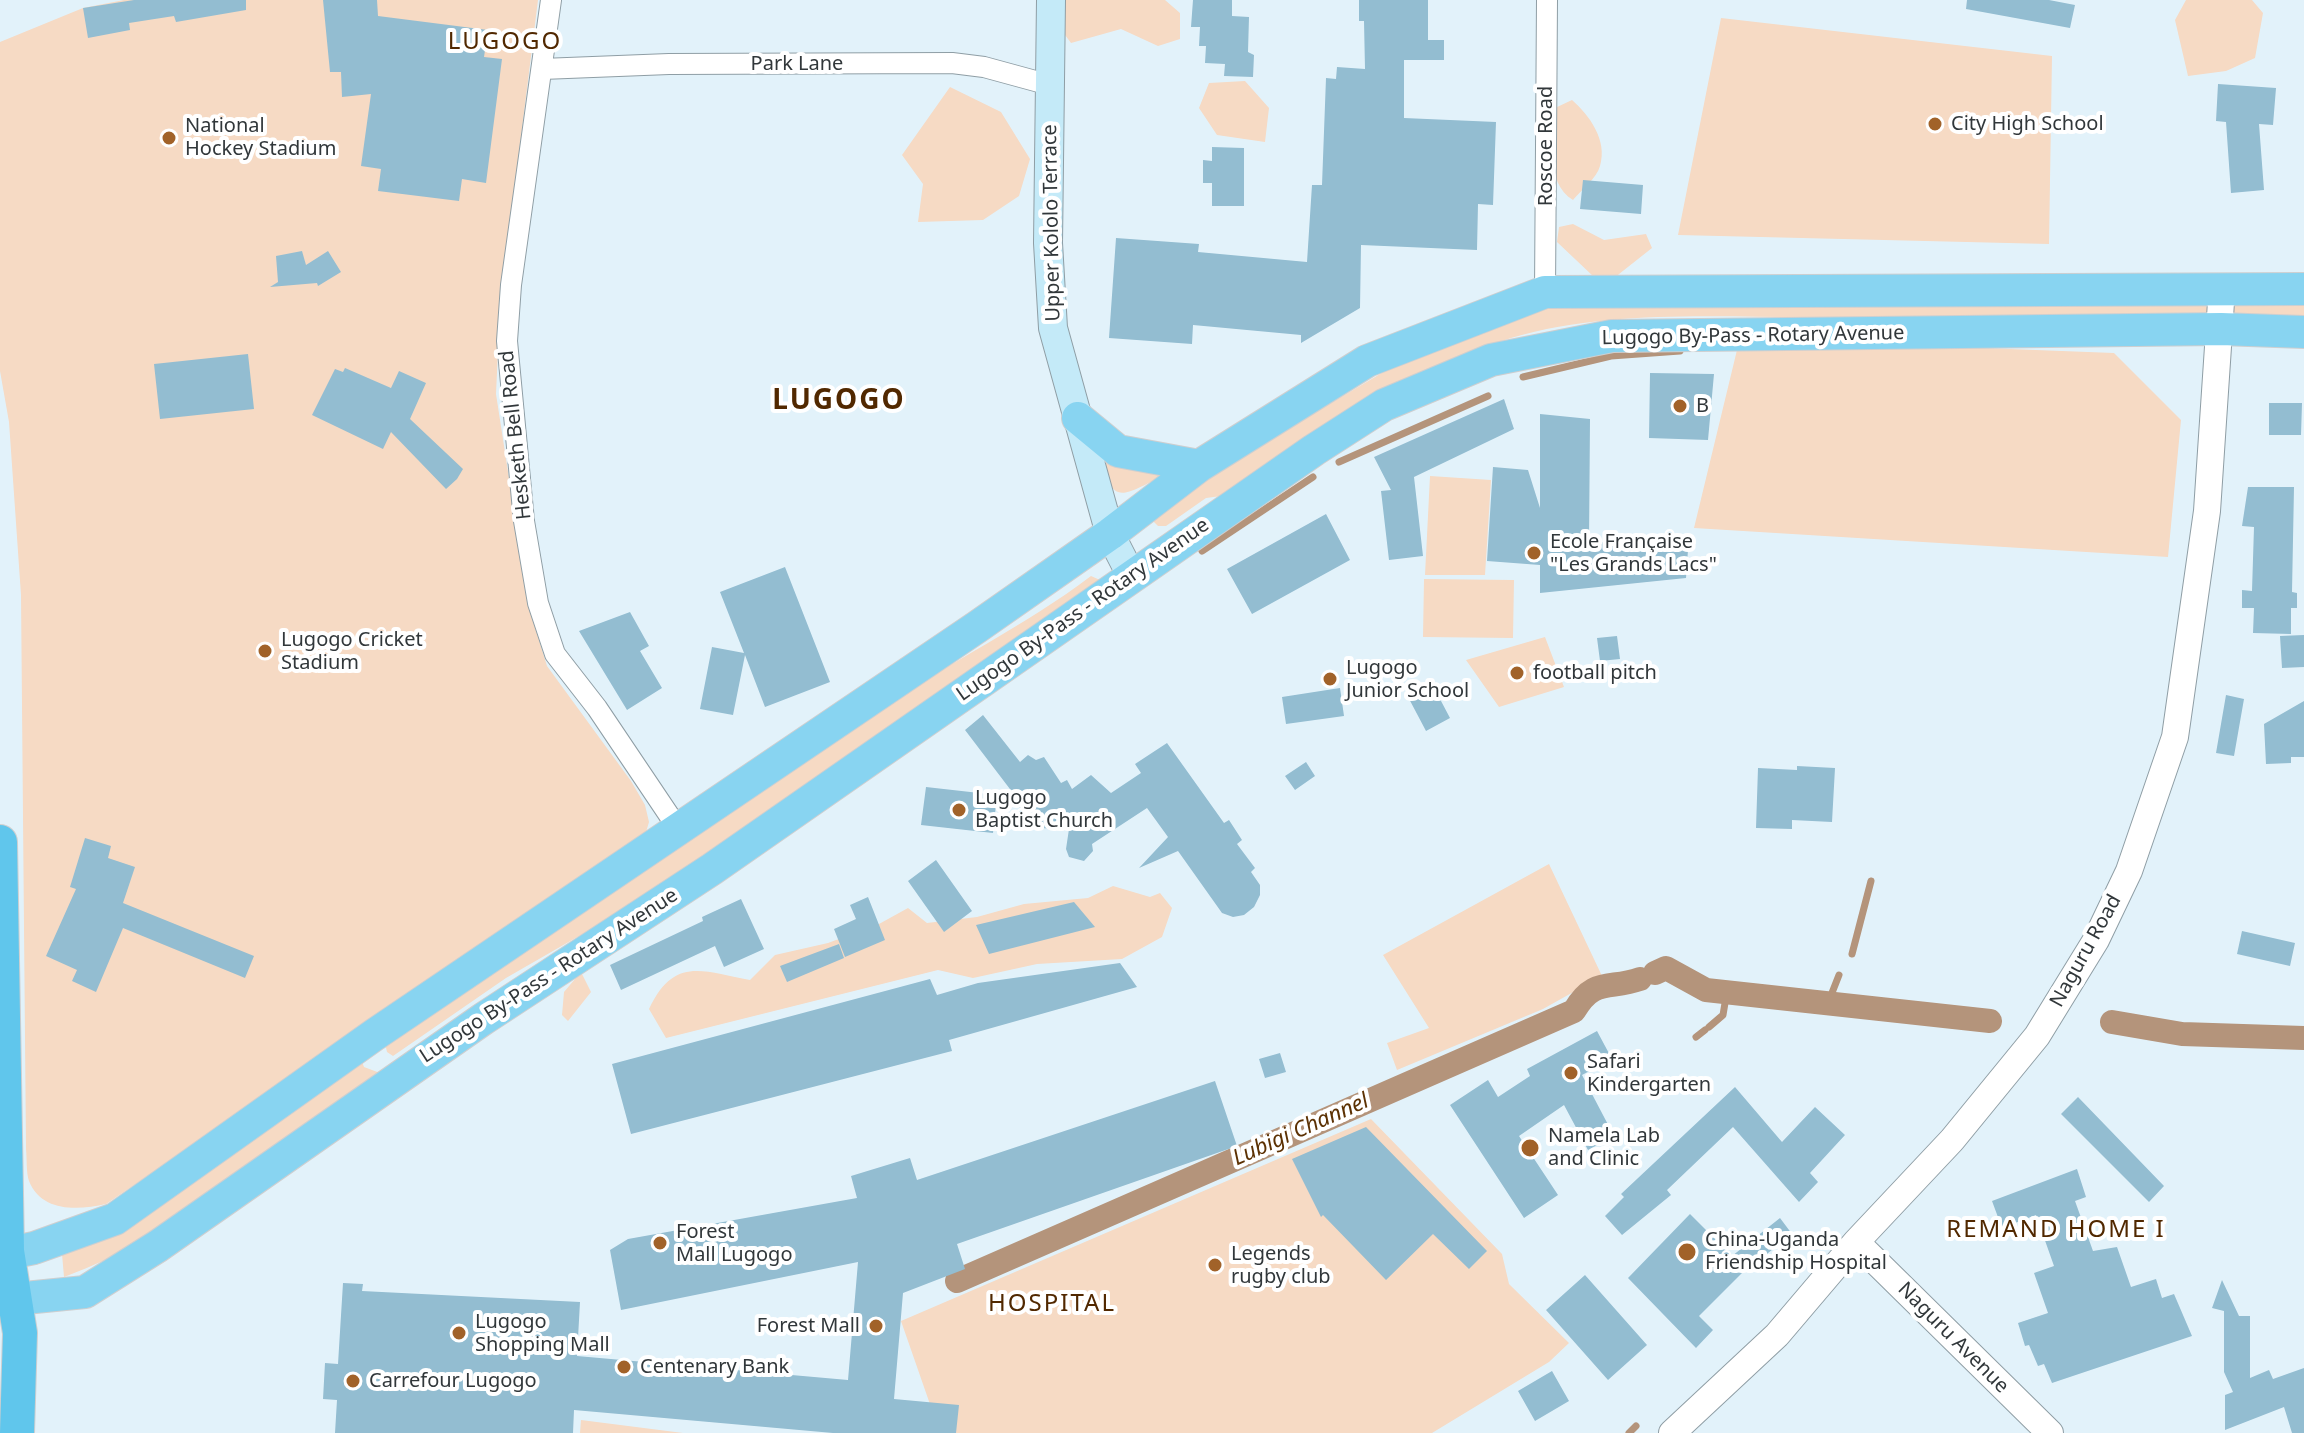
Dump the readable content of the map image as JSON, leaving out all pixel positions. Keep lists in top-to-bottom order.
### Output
{
  "streets": {
    "main road": ["Upper Kololo Terrace", "Lugogo By-Pass - Rotary Avenue"],
    "street": [
      "Park Lane",
      "Roscoe Road",
      "Hesketh Bell Road",
      "Naguru Road",
      "Naguru Avenue"
    ]
  },
  "crossings": [
    ["Park Lane", "Upper Kololo Terrace"],
    ["Park Lane", "Hesketh Bell Road"],
    ["Upper Kololo Terrace", "Lugogo By-Pass - Rotary Avenue"],
    ["Lugogo By-Pass - Rotary Avenue", "Naguru Road"],
    ["Naguru Road", "Naguru Avenue"]
  ],
  "districts": [
    "LUGOGO",
    "LUGOGO",
    "REMAND HOME I",
    "HOSPITAL"
  ],
  "water": ["Lubigi Channel"],
  "places": [
    "City High School",
    "National Hockey Stadium",
    "B",
    "Ecole Française \"Les Grands Lacs\"",
    "Lugogo Cricket Stadium",
    "football pitch",
    "Lugogo Junior School",
    "Lugogo Baptist Church",
    "Safari Kindergarten",
    "Namela Lab and Clinic",
    "Forest Mall Lugogo",
    "China-Uganda Friendship Hospital",
    "Legends rugby club",
    "Forest Mall",
    "Lugogo Shopping Mall",
    "Centenary Bank",
    "Carrefour Lugogo"
  ]
}
